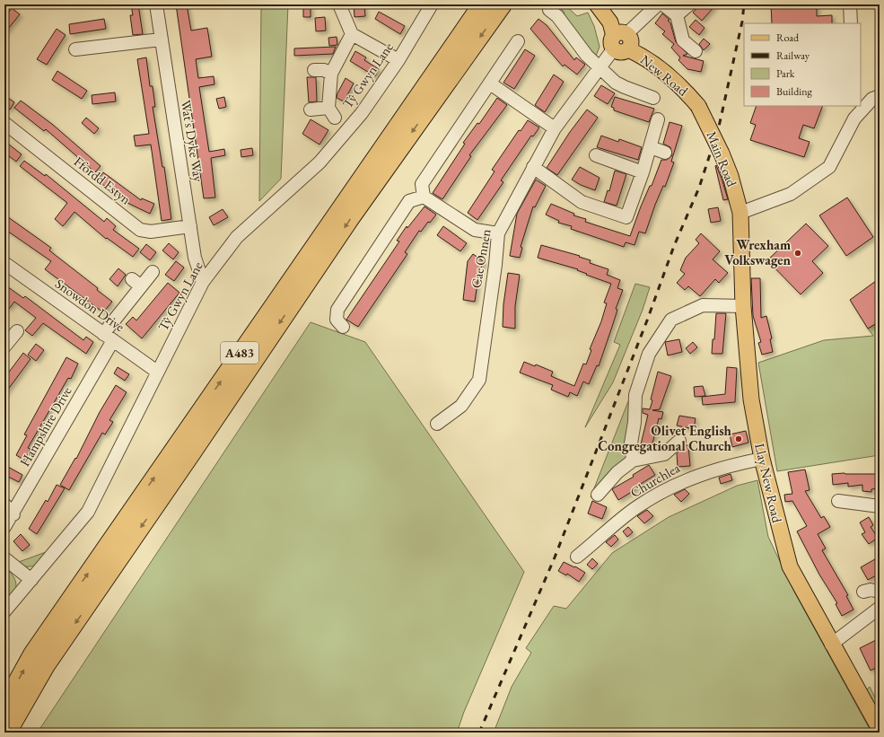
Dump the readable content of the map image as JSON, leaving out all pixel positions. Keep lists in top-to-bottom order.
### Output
{
  "streets": {
    "highway": ["A483"],
    "main road": ["New Road", "Main Road", "Llay New Road"],
    "street": [
      "Tŷ Gwyn Lane",
      "Wat's Dyke Way",
      "Ffordd Estyn",
      "Cae Onnen",
      "Snowdon Drive",
      "Hampshire Drive",
      "Churchlea"
    ]
  },
  "crossings": [
    ["Tŷ Gwyn Lane", "Wat's Dyke Way"],
    ["Tŷ Gwyn Lane", "Snowdon Drive"],
    ["New Road", "Main Road"],
    ["New Road", "Cae Onnen"],
    ["Wat's Dyke Way", "Ffordd Estyn"],
    ["Main Road", "Llay New Road"],
    ["Snowdon Drive", "Hampshire Drive"],
    ["Churchlea", "Llay New Road"]
  ],
  "places": ["Wrexham Volkswagen", "Olivet English Congregational Church"],
  "legend": [
    "Road",
    "Railway",
    "Park",
    "Building"
  ]
}
